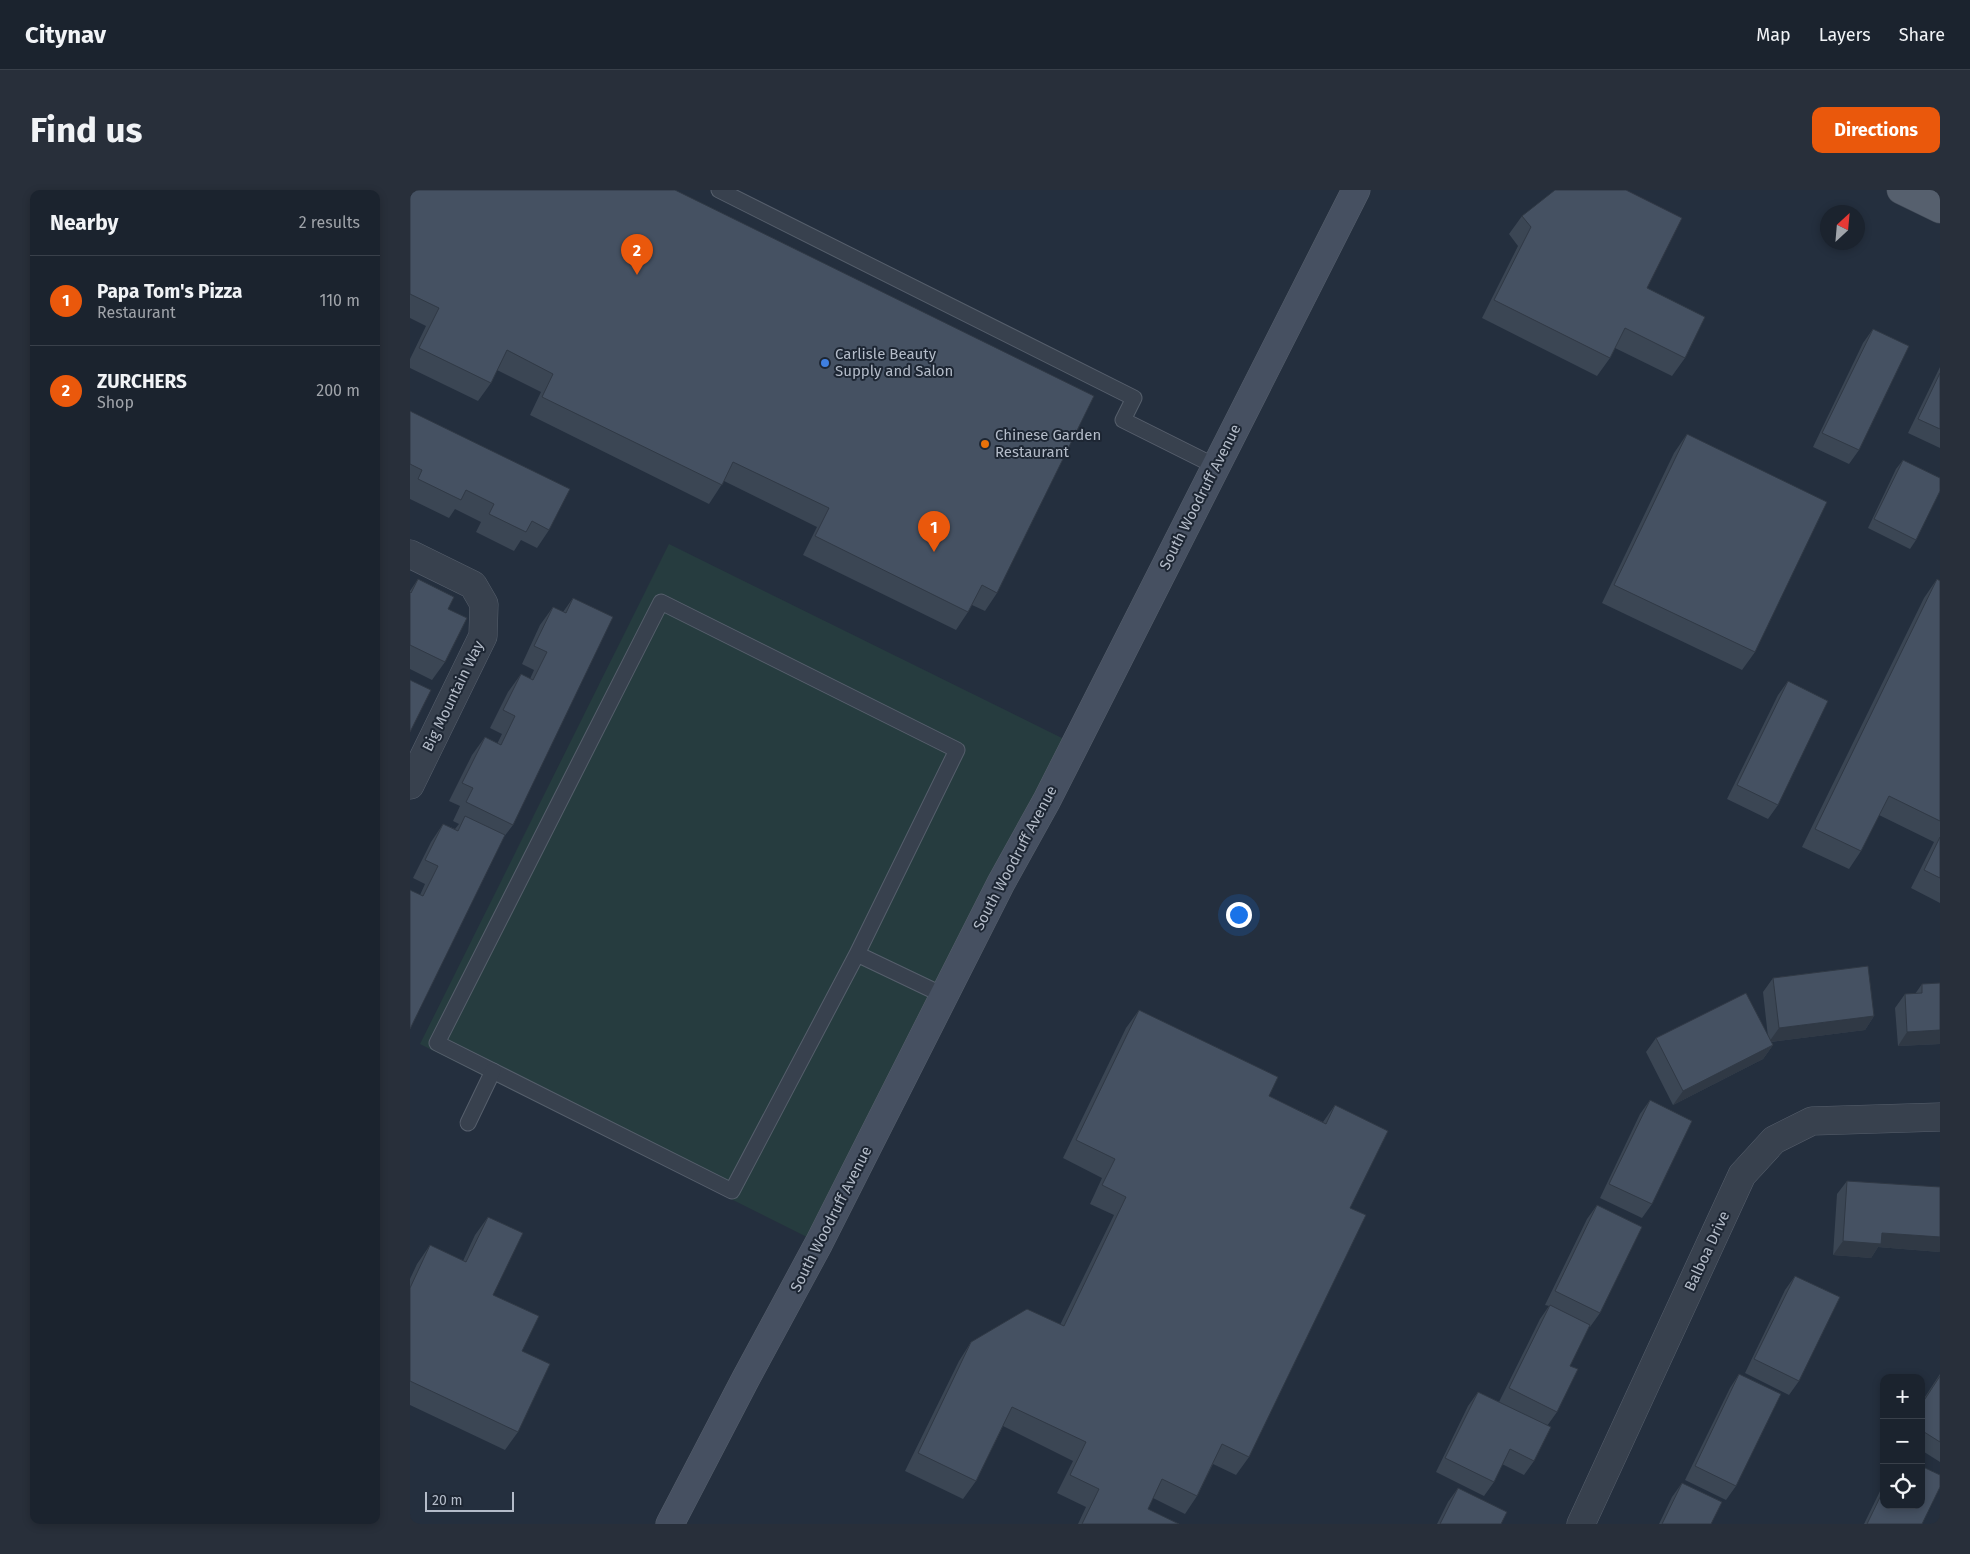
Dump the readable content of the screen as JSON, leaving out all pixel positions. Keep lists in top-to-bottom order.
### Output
{
  "streets": {
    "main road": ["South Woodruff Avenue"],
    "street": ["Big Mountain Way", "Balboa Drive"]
  },
  "places": ["Carlisle Beauty Supply and Salon", "Chinese Garden Restaurant"],
  "scale_bar": "20 m",
  "north": "top right",
  "page": {
    "header": "Citynav",
    "nav": ["Map", "Layers", "Share"],
    "buttons": "Directions",
    "title": "Find us",
    "heading": ["Nearby", "2 results"],
    "pins": ["2", "1"],
    "list": [
      {
        "mark": "1",
        "name": "Papa Tom's Pizza",
        "note": "Restaurant",
        "value": "110 m"
      },
      {
        "mark": "2",
        "name": "ZURCHERS",
        "note": "Shop",
        "value": "200 m"
      }
    ],
    "map_buttons": ["+", "−"],
    "scale": "20 m"
  }
}
